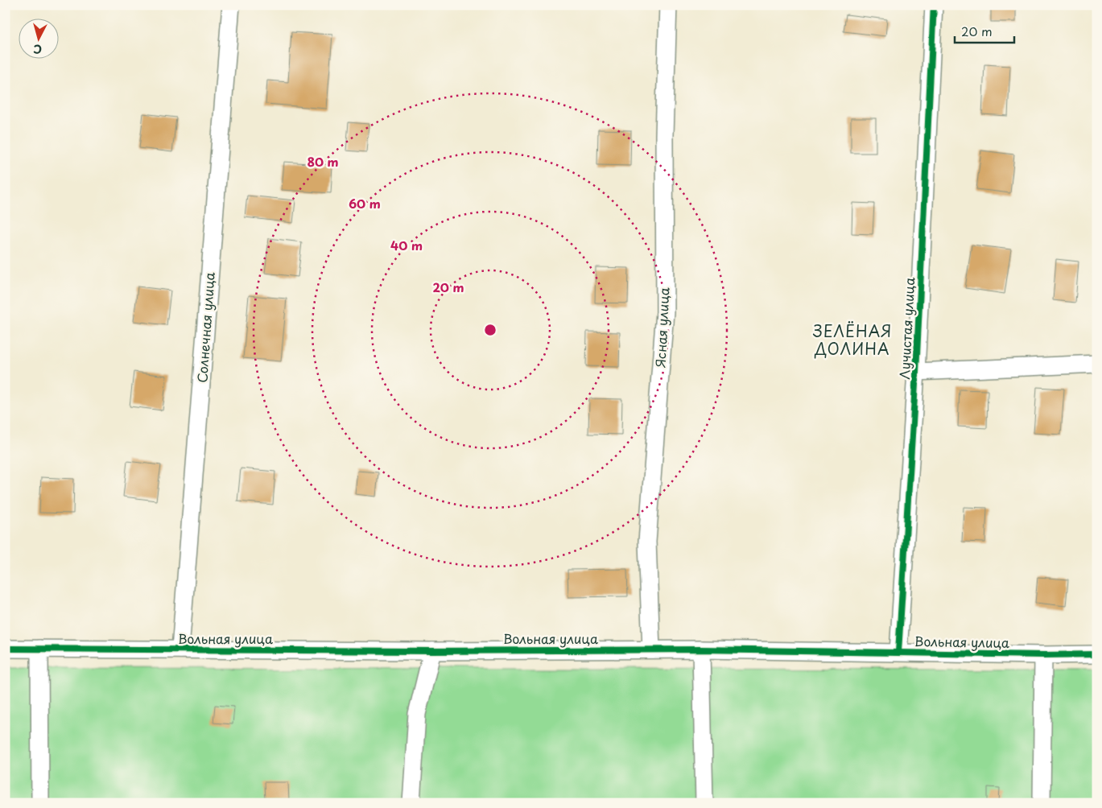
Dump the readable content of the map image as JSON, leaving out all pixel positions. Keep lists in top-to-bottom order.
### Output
{
  "streets": {
    "street": [
      "Солнечная улица",
      "Ясная улица",
      "Лучистая улица",
      "Вольная улица"
    ]
  },
  "crossings": [
    ["Солнечная улица", "Вольная улица"],
    ["Ясная улица", "Вольная улица"],
    ["Лучистая улица", "Вольная улица"]
  ],
  "districts": ["ЗЕЛЁНАЯ ДОЛИНА"],
  "scale_bar": "20 m",
  "north": "bottom",
  "rings": [
    "80 m",
    "60 m",
    "40 m",
    "20 m"
  ]
}
